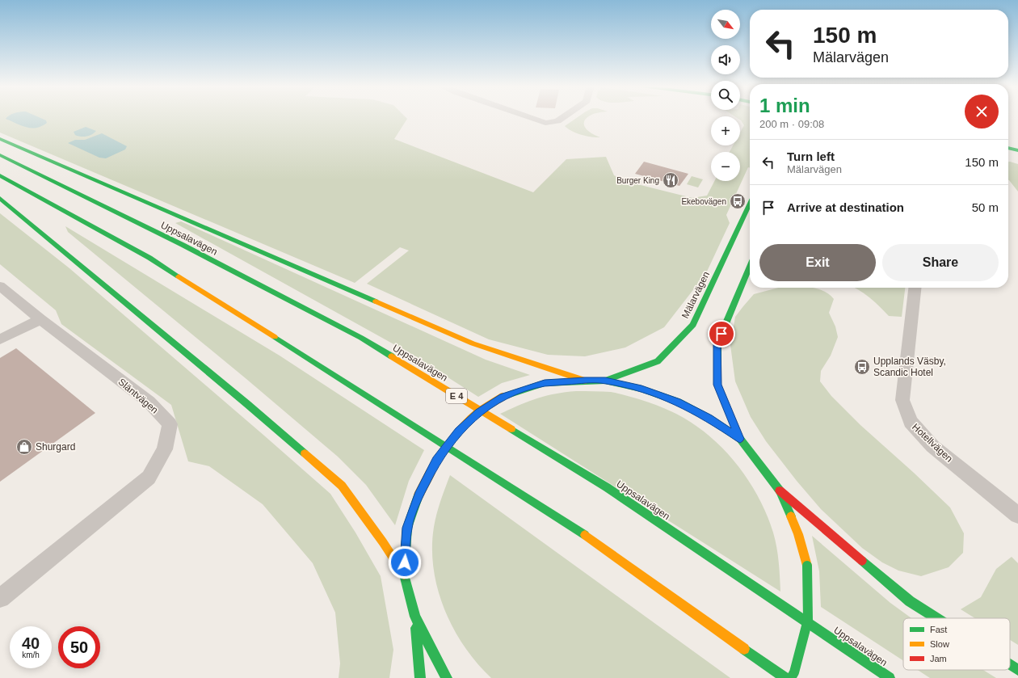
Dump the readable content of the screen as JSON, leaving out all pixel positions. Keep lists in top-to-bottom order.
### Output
{
  "streets": {
    "main road": ["Uppsalavägen", "Mälarvägen", "E 4"],
    "street": ["Släntvägen", "Hotellvägen"]
  },
  "places": {
    "restaurant": ["Burger King"],
    "bus stop": ["Ekebovägen", "Upplands Väsby, Scandic Hotel"],
    "shop": ["Shurgard"]
  },
  "legend": ["Fast", "Slow", "Jam"],
  "north": "bottom right",
  "page": {
    "map_buttons": ["+", "−"],
    "turn": ["150 m", "Mälarvägen"],
    "heading": ["1 min", "200 m · 09:08"],
    "list": [
      {
        "name": "Turn left",
        "note": "Mälarvägen",
        "value": "150 m"
      },
      {
        "name": "Arrive at destination",
        "value": "50 m"
      }
    ],
    "buttons": ["Exit", "Share"],
    "speed": "40 km/h",
    "limit": "50"
  }
}
